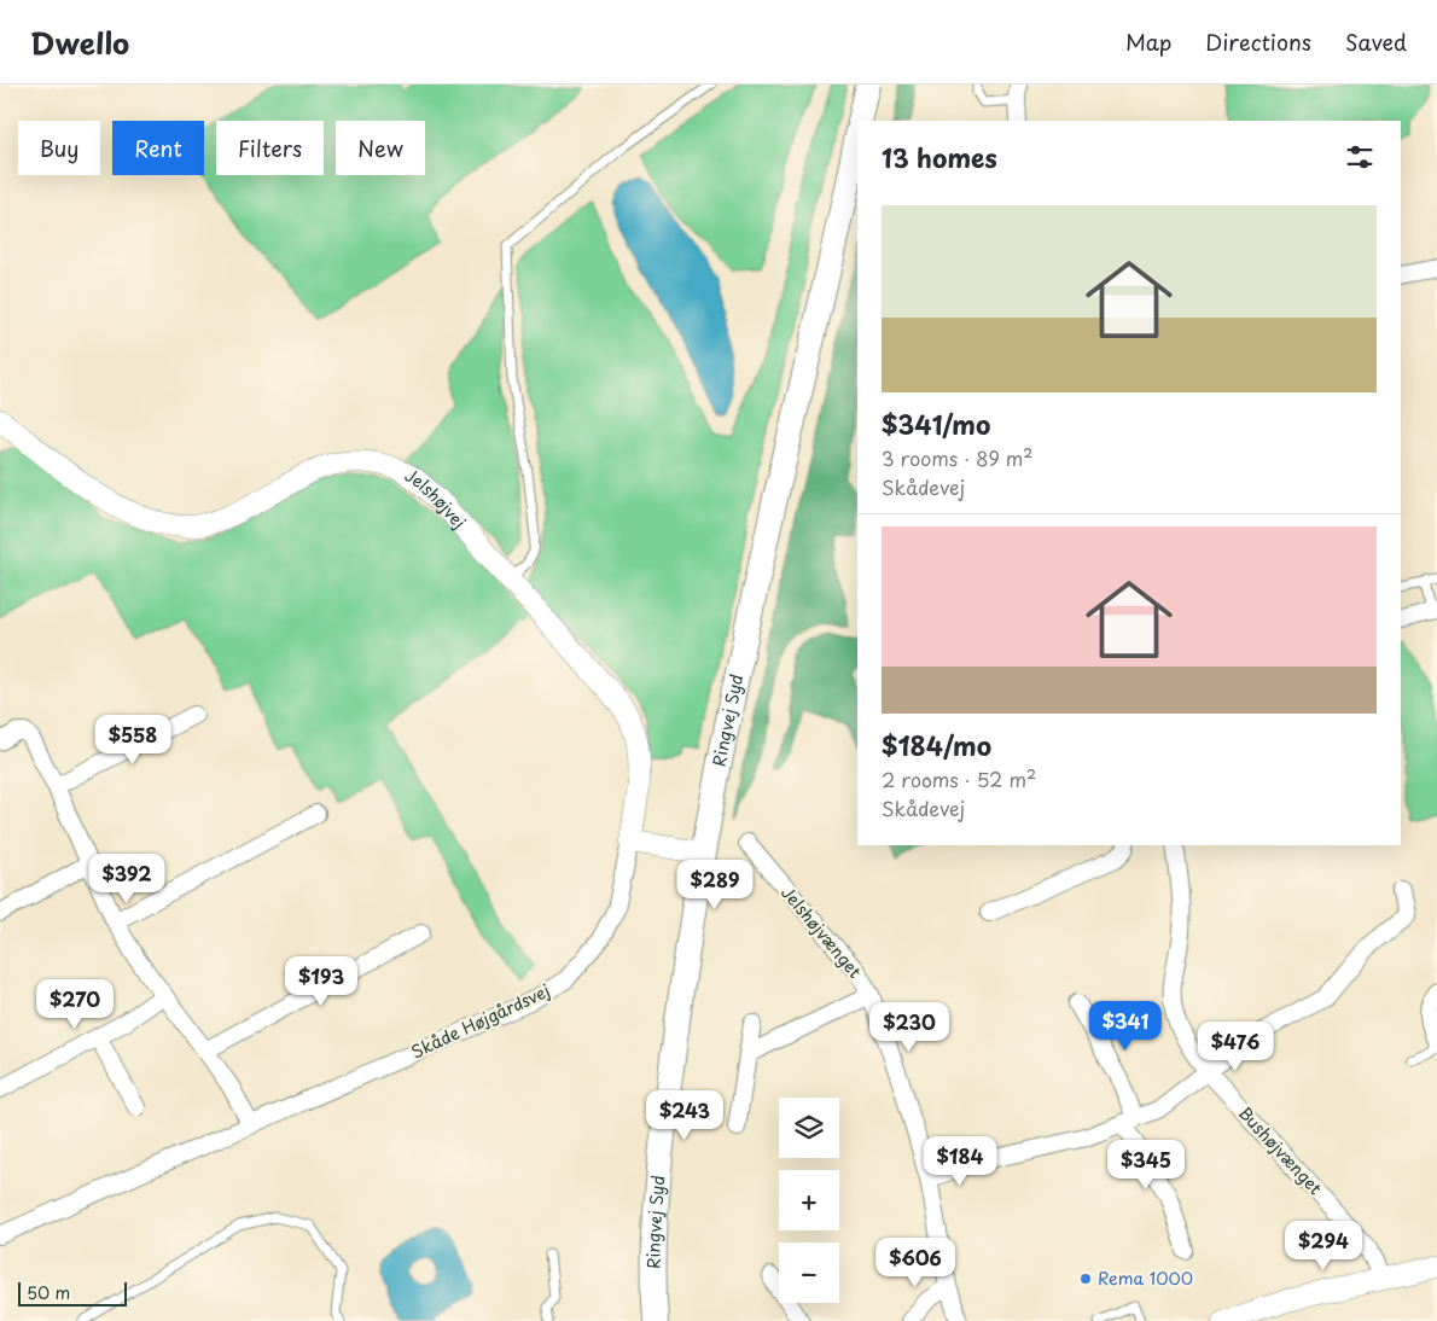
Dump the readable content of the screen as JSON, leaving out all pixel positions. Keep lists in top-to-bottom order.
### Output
{
  "streets": {
    "main road": ["Ringvej Syd"],
    "street": [
      "Jelshøjvej",
      "Jelshøjvænget",
      "Skåde Højgårdsvej",
      "Bushøjvænget"
    ]
  },
  "crossings": [
    ["Jelshøjvej", "Skåde Højgårdsvej"]
  ],
  "places": ["Rema 1000"],
  "scale_bar": "50 m",
  "page": {
    "header": "Dwello",
    "nav": ["Map", "Directions", "Saved"],
    "chip": [
      "Buy",
      "Rent",
      "Filters",
      "New"
    ],
    "heading": "13 homes",
    "list": [
      {
        "name": "$341/mo",
        "note": "3 rooms · 89 m² · Skådevej"
      },
      {
        "name": "$184/mo",
        "note": "2 rooms · 52 m² · Skådevej"
      }
    ],
    "price": [
      "$558",
      "$392",
      "$289",
      "$193",
      "$270",
      "$341",
      "$230",
      "$476",
      "$243",
      "$184",
      "$345",
      "$294",
      "$606"
    ],
    "map_buttons": ["+", "−"],
    "scale": "50 m"
  }
}
